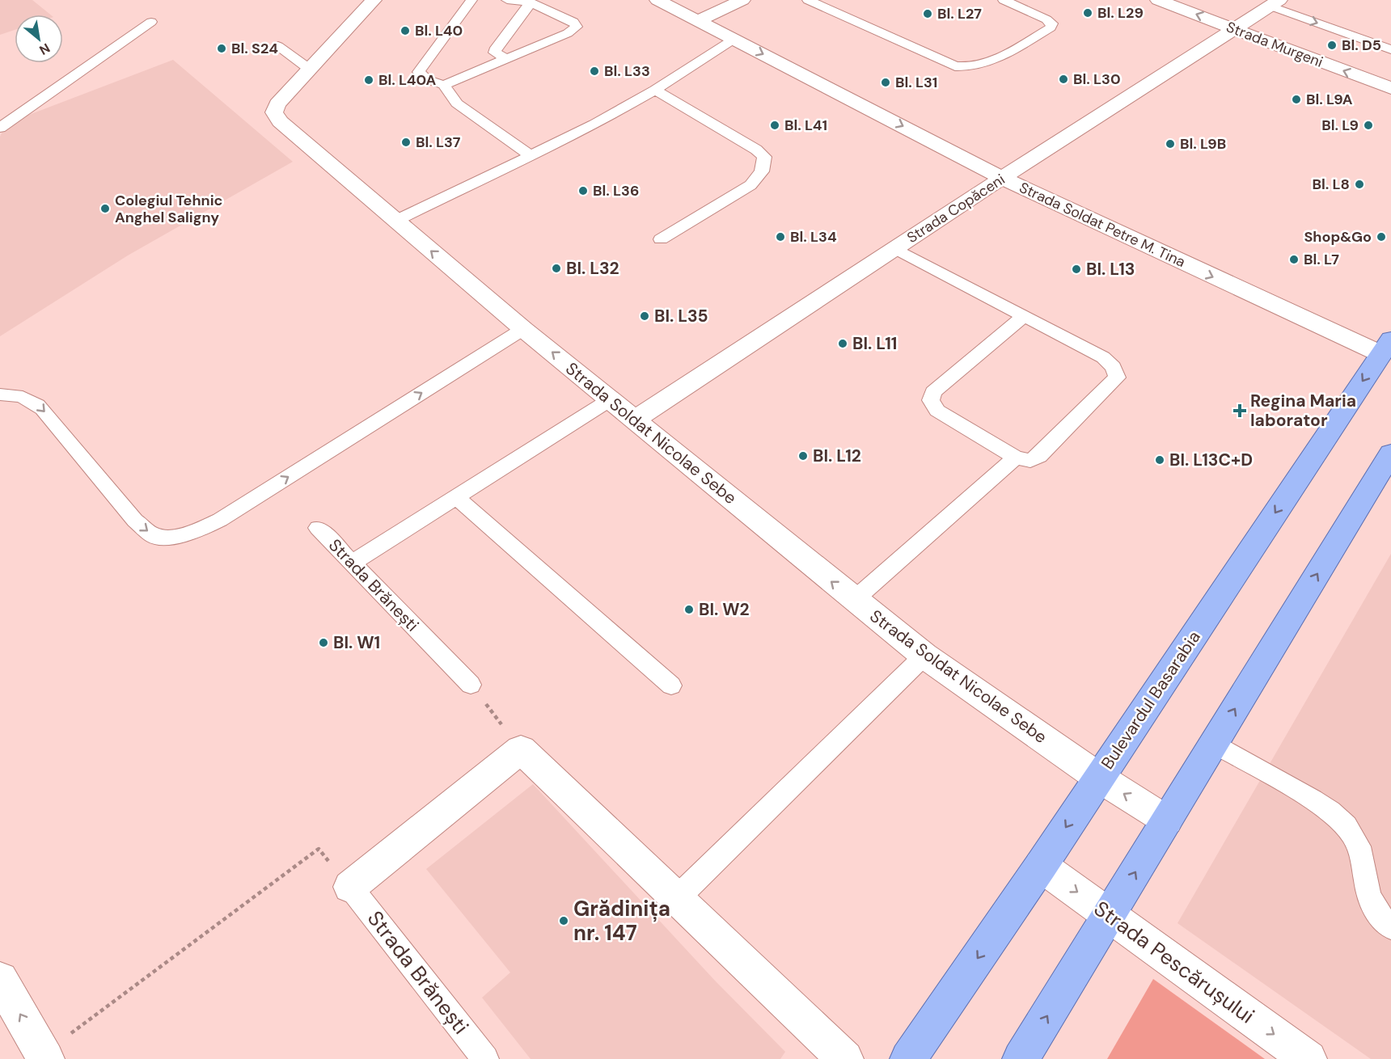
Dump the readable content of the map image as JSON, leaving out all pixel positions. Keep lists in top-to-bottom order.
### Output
{
  "streets": {
    "main road": ["Bulevardul Basarabia"],
    "street": [
      "Strada Murgeni",
      "Strada Copăceni",
      "Strada Soldat Petre M. Tina",
      "Strada Soldat Nicolae Sebe",
      "Strada Pescărușului"
    ],
    "lane": ["Strada Brănești"]
  },
  "crossings": [
    ["Strada Murgeni", "Strada Copăceni"],
    ["Strada Copăceni", "Strada Soldat Petre M. Tina"],
    ["Strada Copăceni", "Strada Soldat Nicolae Sebe"],
    ["Strada Soldat Petre M. Tina", "Bulevardul Basarabia"],
    ["Strada Soldat Nicolae Sebe", "Bulevardul Basarabia"],
    ["Bulevardul Basarabia", "Strada Pescărușului"]
  ],
  "one_way": [
    "Strada Murgeni",
    "Strada Soldat Petre M. Tina",
    "Strada Soldat Nicolae Sebe",
    "Strada Pescărușului"
  ],
  "places": {
    "other": [
      "Bl. L29",
      "Bl. L27",
      "Bl. L40",
      "Bl. D5",
      "Bl. S24",
      "Bl. L33",
      "Bl. L30",
      "Bl. L40A",
      "Bl. L31",
      "Bl. L9A",
      "Bl. L41",
      "Bl. L9",
      "Bl. L37",
      "Bl. L9B",
      "Bl. L8",
      "Bl. L36",
      "Colegiul Tehnic Anghel Saligny",
      "Bl. L34",
      "Shop&Go",
      "Bl. L7",
      "Bl. L32",
      "Bl. L13",
      "Bl. L35",
      "Bl. L11",
      "Bl. L12",
      "Bl. L13C+D",
      "Bl. W2",
      "Bl. W1",
      "Grădinița nr. 147"
    ],
    "health": ["Regina Maria laborator"]
  },
  "north": "bottom right"
}
